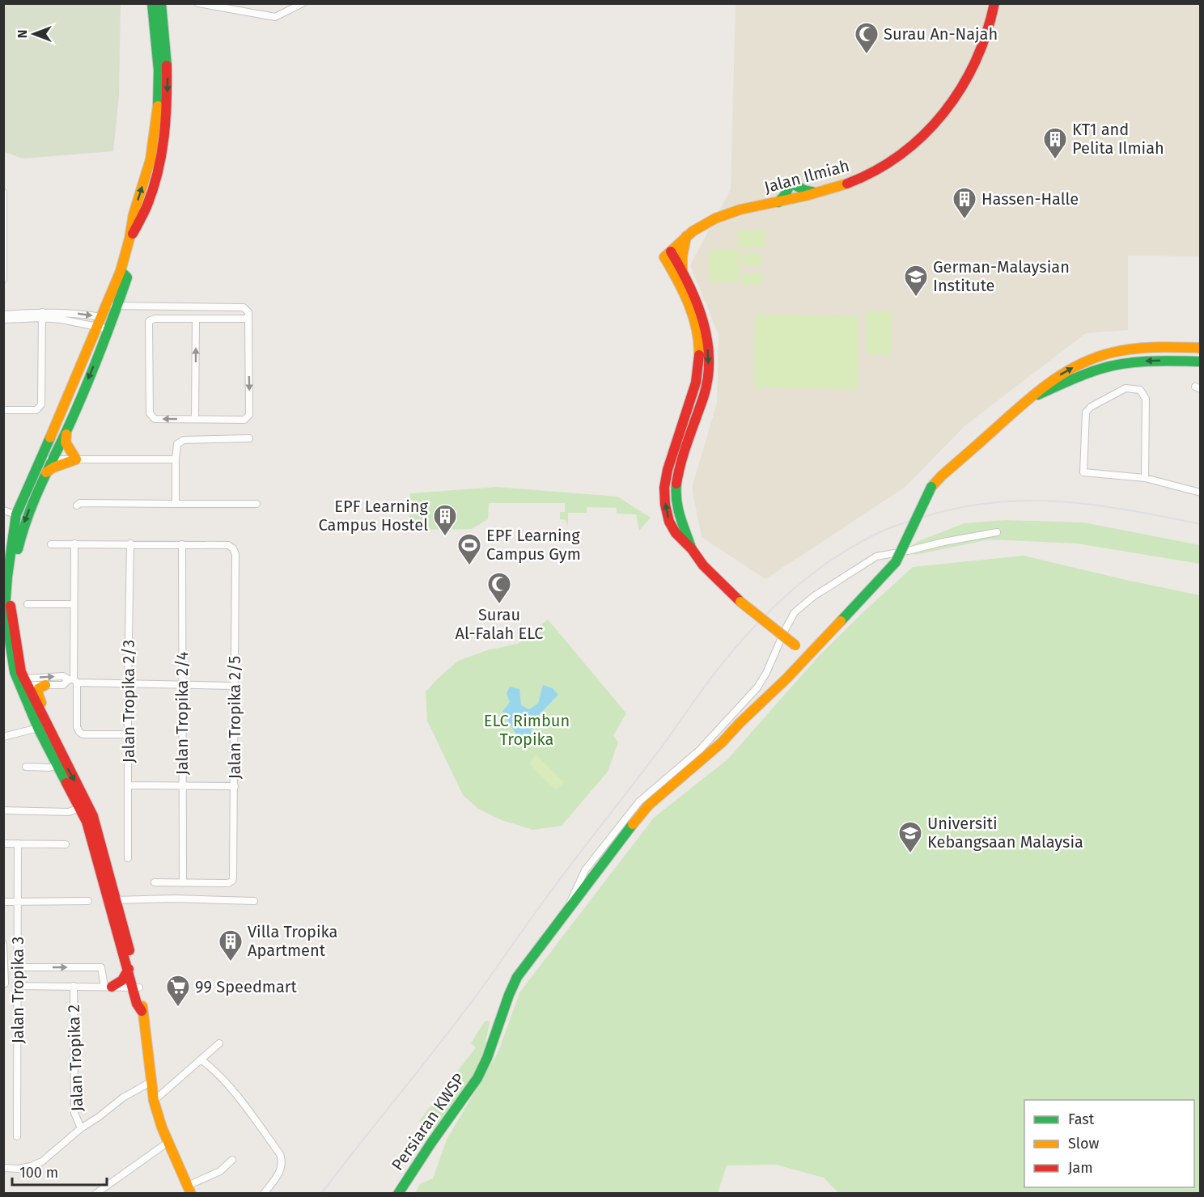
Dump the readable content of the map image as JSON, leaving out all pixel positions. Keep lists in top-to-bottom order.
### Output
{
  "streets": {
    "street": [
      "Jalan Ilmiah",
      "Jalan Tropika 2/3",
      "Jalan Tropika 2/4",
      "Jalan Tropika 2/5",
      "Jalan Tropika 3",
      "Jalan Tropika 2",
      "Persiaran KWSP"
    ]
  },
  "crossings": [
    ["Jalan Tropika 2/4", "Jalan Tropika 2/5"]
  ],
  "parks": ["ELC Rimbun Tropika"],
  "places": {
    "mosque": ["Surau An-Najah", "Surau Al-Falah ELC"],
    "building": [
      "KT1 and Pelita Ilmiah",
      "Hassen-Halle",
      "EPF Learning Campus Hostel",
      "Villa Tropika Apartment"
    ],
    "school or university": ["German-Malaysian Institute", "Universiti Kebangsaan Malaysia"],
    "sports": ["EPF Learning Campus Gym"],
    "supermarket": ["99 Speedmart"]
  },
  "legend": ["Fast", "Slow", "Jam"],
  "scale_bar": "100 m",
  "north": "left"
}
